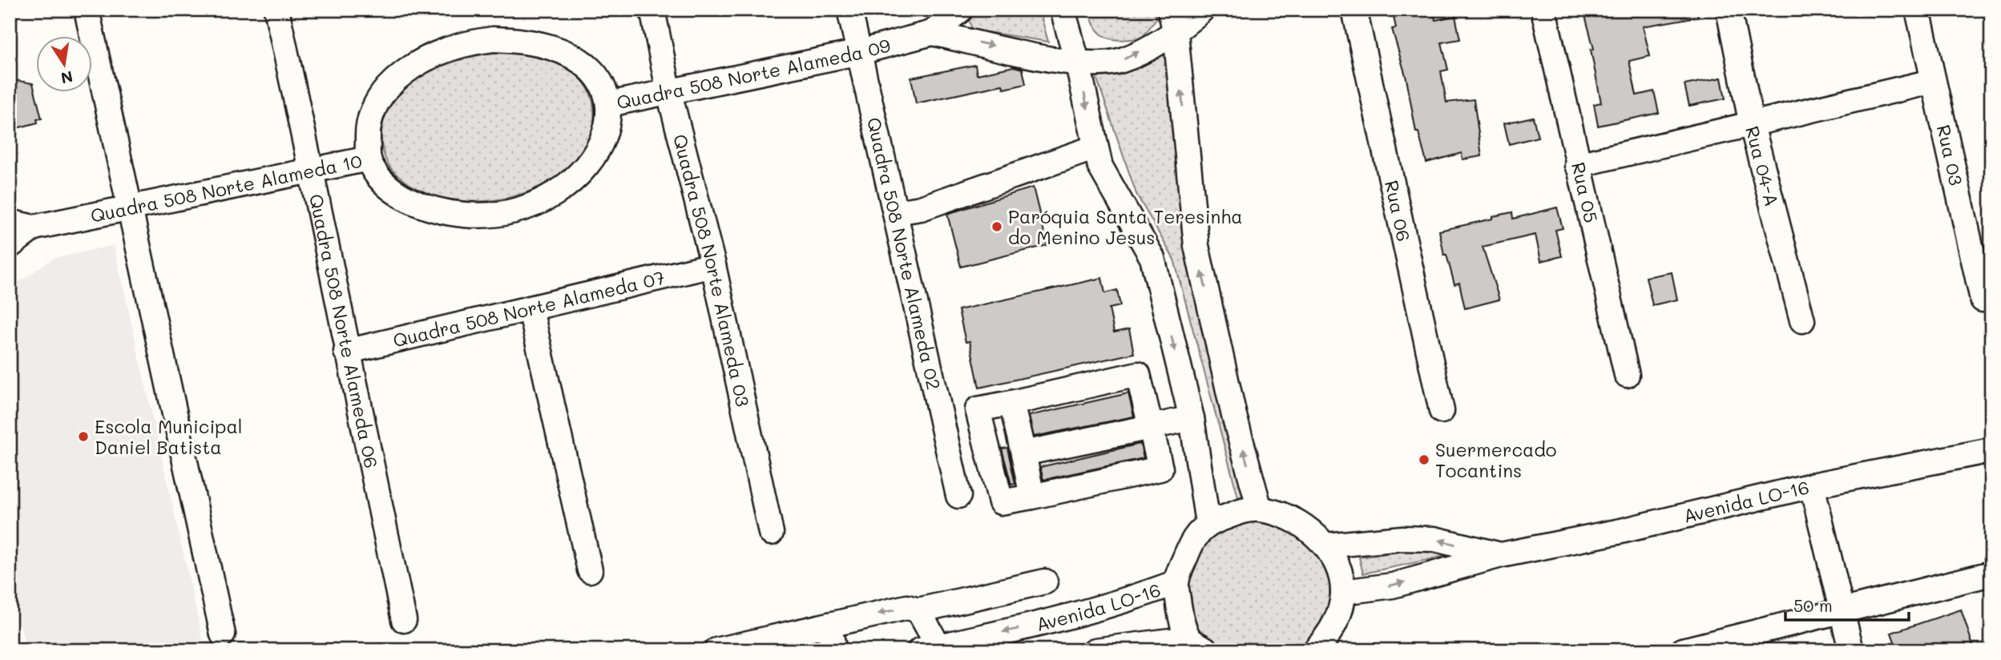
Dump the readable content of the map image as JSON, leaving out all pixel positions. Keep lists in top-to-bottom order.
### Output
{
  "streets": {
    "street": [
      "Quadra 508 Norte Alameda 09",
      "Rua 03",
      "Rua 04-A",
      "Quadra 508 Norte Alameda 10",
      "Rua 05",
      "Rua 06",
      "Quadra 508 Norte Alameda 02",
      "Quadra 508 Norte Alameda 03",
      "Quadra 508 Norte Alameda 07",
      "Quadra 508 Norte Alameda 06",
      "Avenida LO-16"
    ]
  },
  "crossings": [
    ["Quadra 508 Norte Alameda 09", "Quadra 508 Norte Alameda 10"],
    ["Quadra 508 Norte Alameda 09", "Quadra 508 Norte Alameda 02"],
    ["Quadra 508 Norte Alameda 09", "Quadra 508 Norte Alameda 03"],
    ["Quadra 508 Norte Alameda 10", "Quadra 508 Norte Alameda 06"],
    ["Quadra 508 Norte Alameda 03", "Quadra 508 Norte Alameda 07"],
    ["Quadra 508 Norte Alameda 07", "Quadra 508 Norte Alameda 06"]
  ],
  "places": ["Paróquia Santa Teresinha do Menino Jesus", "Escola Municipal Daniel Batista", "Suermercado Tocantins"],
  "scale_bar": "50 m",
  "north": "bottom"
}
